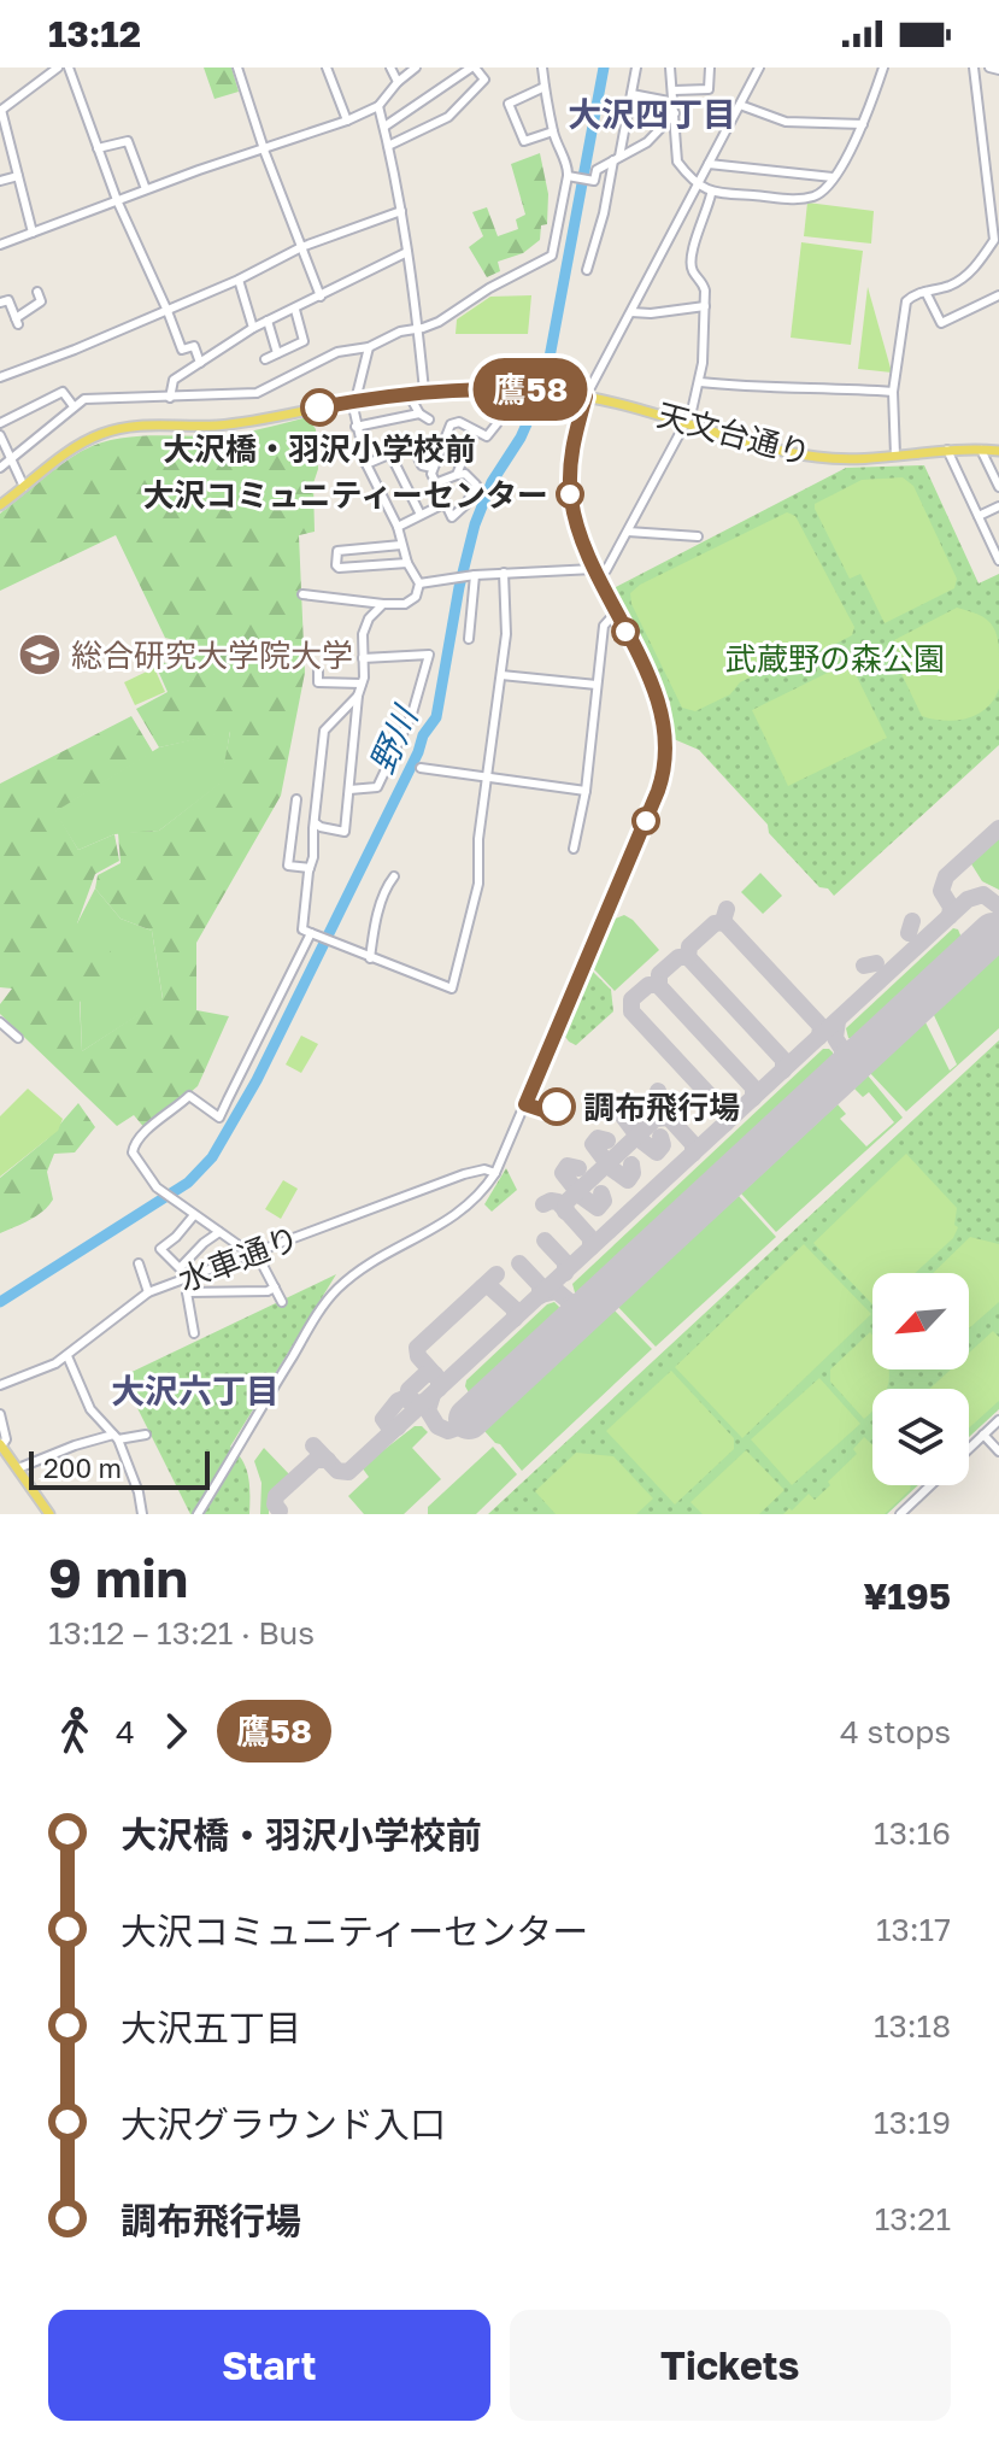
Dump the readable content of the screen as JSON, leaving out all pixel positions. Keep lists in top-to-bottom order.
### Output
{
  "streets": {
    "main road": ["天文台通り"],
    "street": ["水車通り"]
  },
  "districts": ["大沢四丁目", "大沢六丁目"],
  "water": ["野川"],
  "parks": ["武蔵野の森公園"],
  "places": {
    "other": ["大沢橋・羽沢小学校前", "大沢コミュニティーセンター", "調布飛行場"],
    "school or university": ["総合研究大学院大学"]
  },
  "lines": ["bus line 鷹58"],
  "scale_bar": "200 m",
  "north": "bottom left",
  "page": {
    "status": "13:12",
    "on_map": "鷹58",
    "scale": "200 m",
    "heading": ["9 min", "13:12 – 13:21 · Bus", "¥195"],
    "legs": ["4", "鷹58", "4 stops"],
    "list": [
      {
        "name": "大沢橋・羽沢小学校前",
        "value": "13:16"
      },
      {
        "name": "大沢コミュニティーセンター",
        "value": "13:17"
      },
      {
        "name": "大沢五丁目",
        "value": "13:18"
      },
      {
        "name": "大沢グラウンド入口",
        "value": "13:19"
      },
      {
        "name": "調布飛行場",
        "value": "13:21"
      }
    ],
    "buttons": ["Start", "Tickets"]
  }
}
